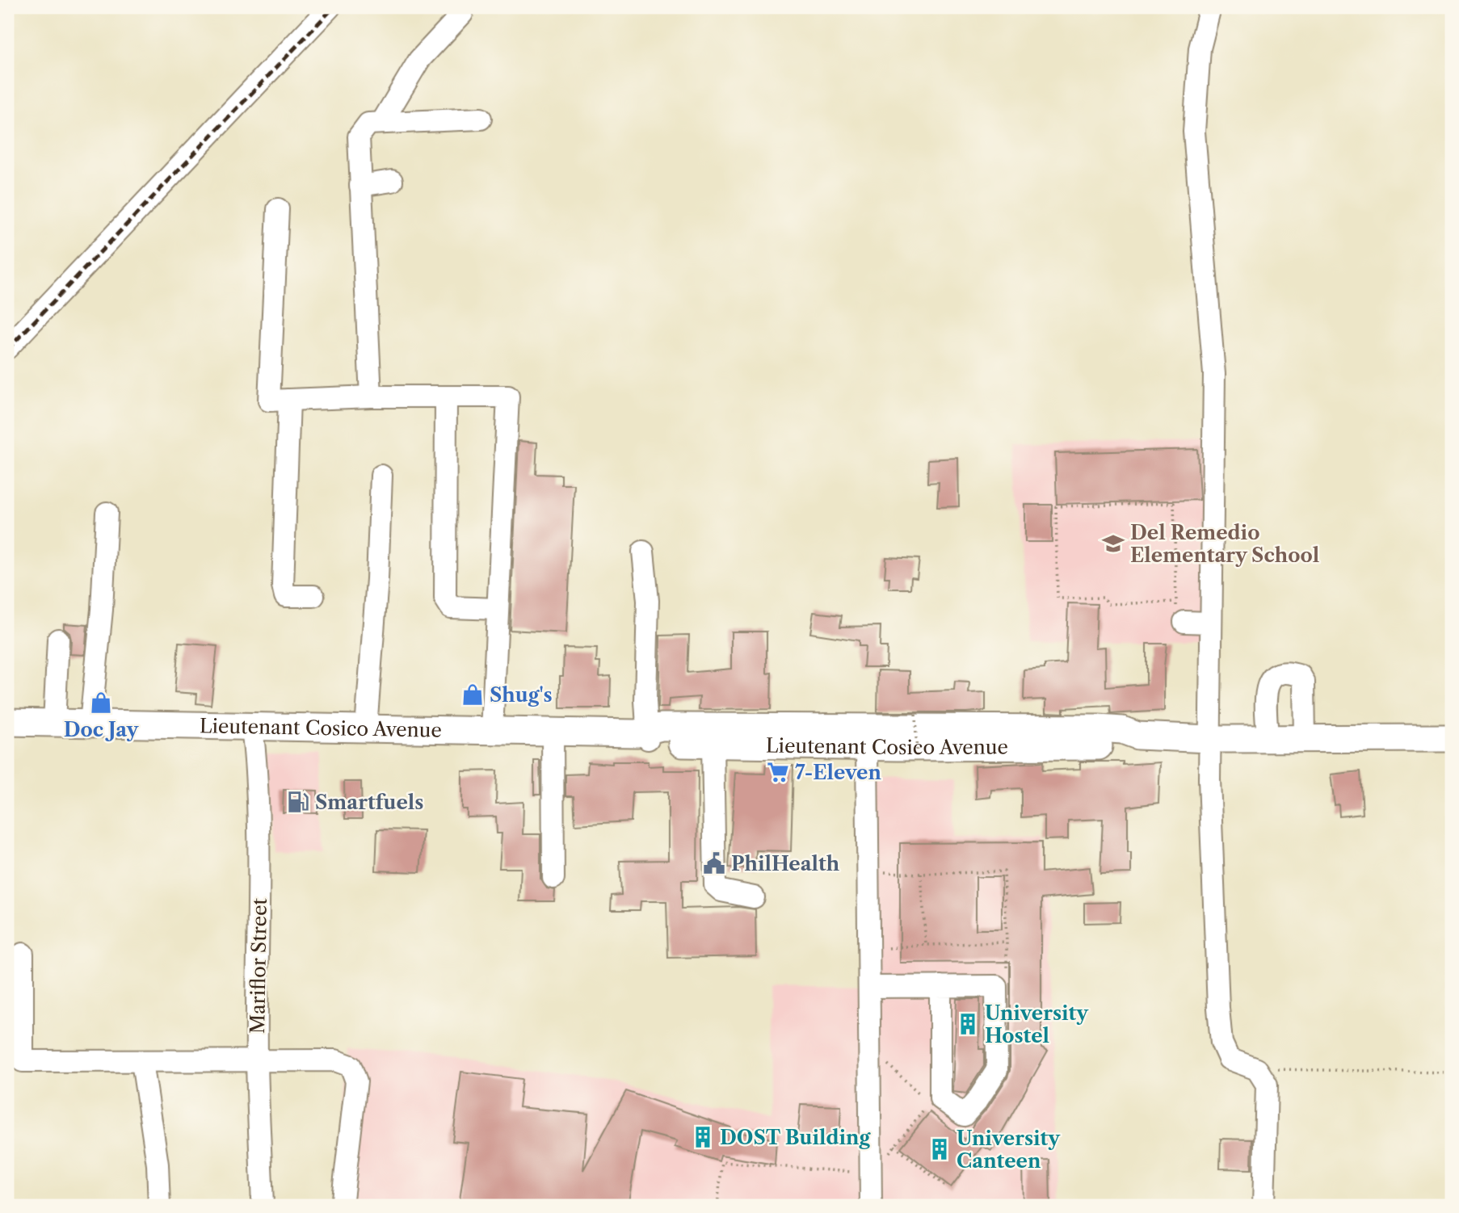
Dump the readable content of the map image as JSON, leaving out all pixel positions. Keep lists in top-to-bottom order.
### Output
{
  "streets": {
    "main road": ["Lieutenant Cosico Avenue"],
    "street": ["Mariflor Street"]
  },
  "crossings": [
    ["Lieutenant Cosico Avenue", "Mariflor Street"]
  ],
  "places": {
    "school or university": ["Del Remedio Elementary School"],
    "shop": ["Shug's", "Doc Jay"],
    "supermarket": ["7-Eleven"],
    "fuel station": ["Smartfuels"],
    "public building": ["PhilHealth"],
    "building": ["University Hostel", "DOST Building", "University Canteen"]
  }
}
